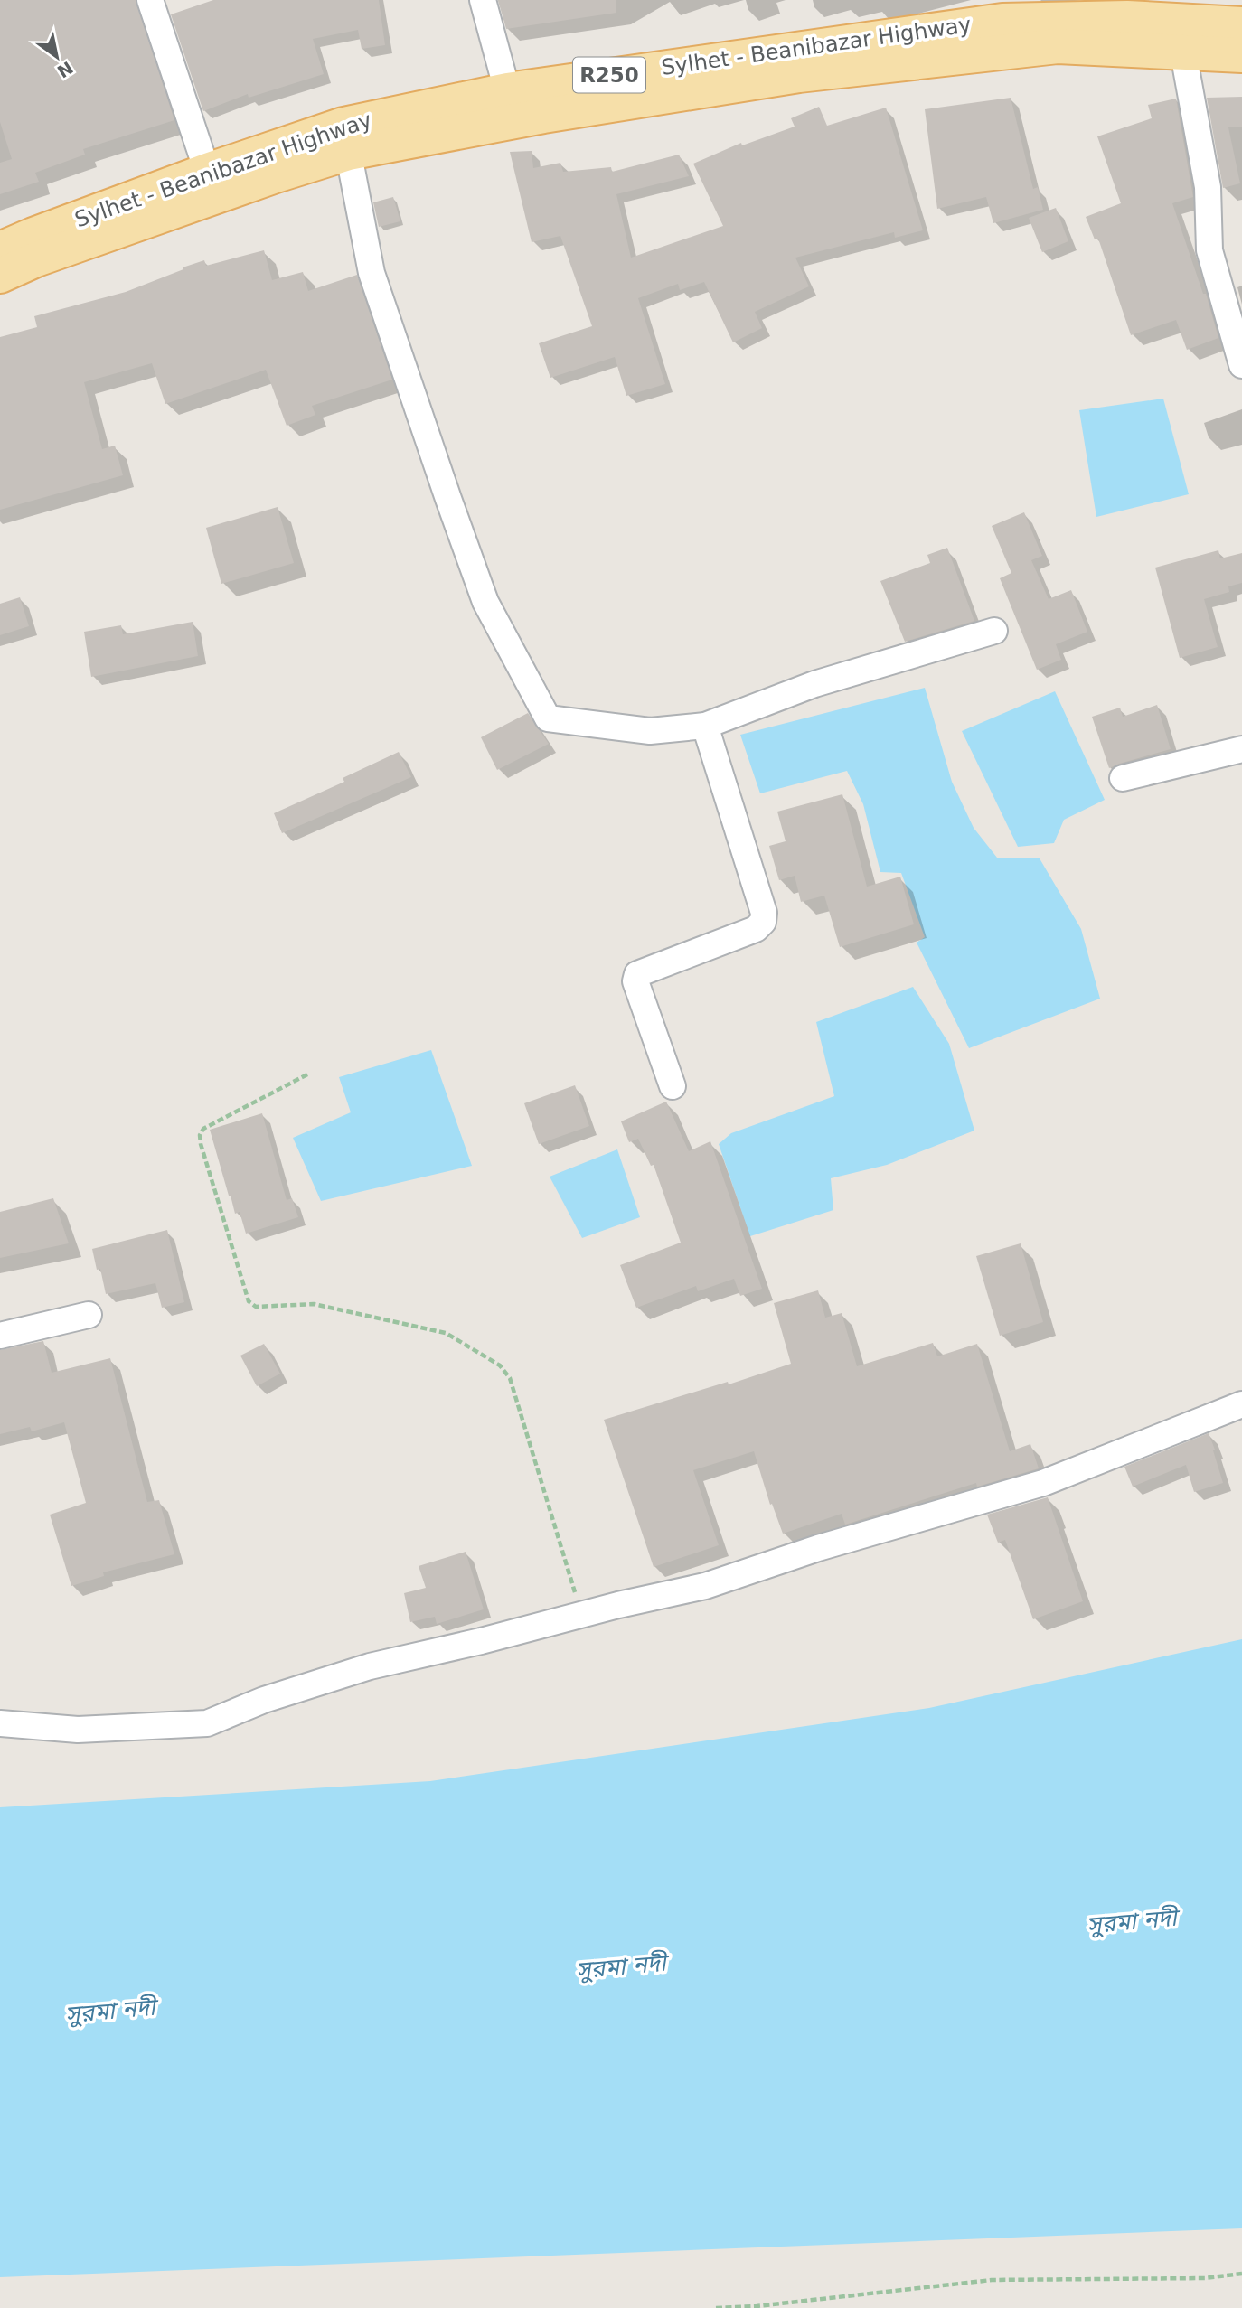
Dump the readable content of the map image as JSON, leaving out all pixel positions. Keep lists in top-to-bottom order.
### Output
{
  "streets": {
    "main road": ["Sylhet - Beanibazar Highway", "R250"]
  },
  "water": ["সুরমা নদী"],
  "north": "bottom right"
}
